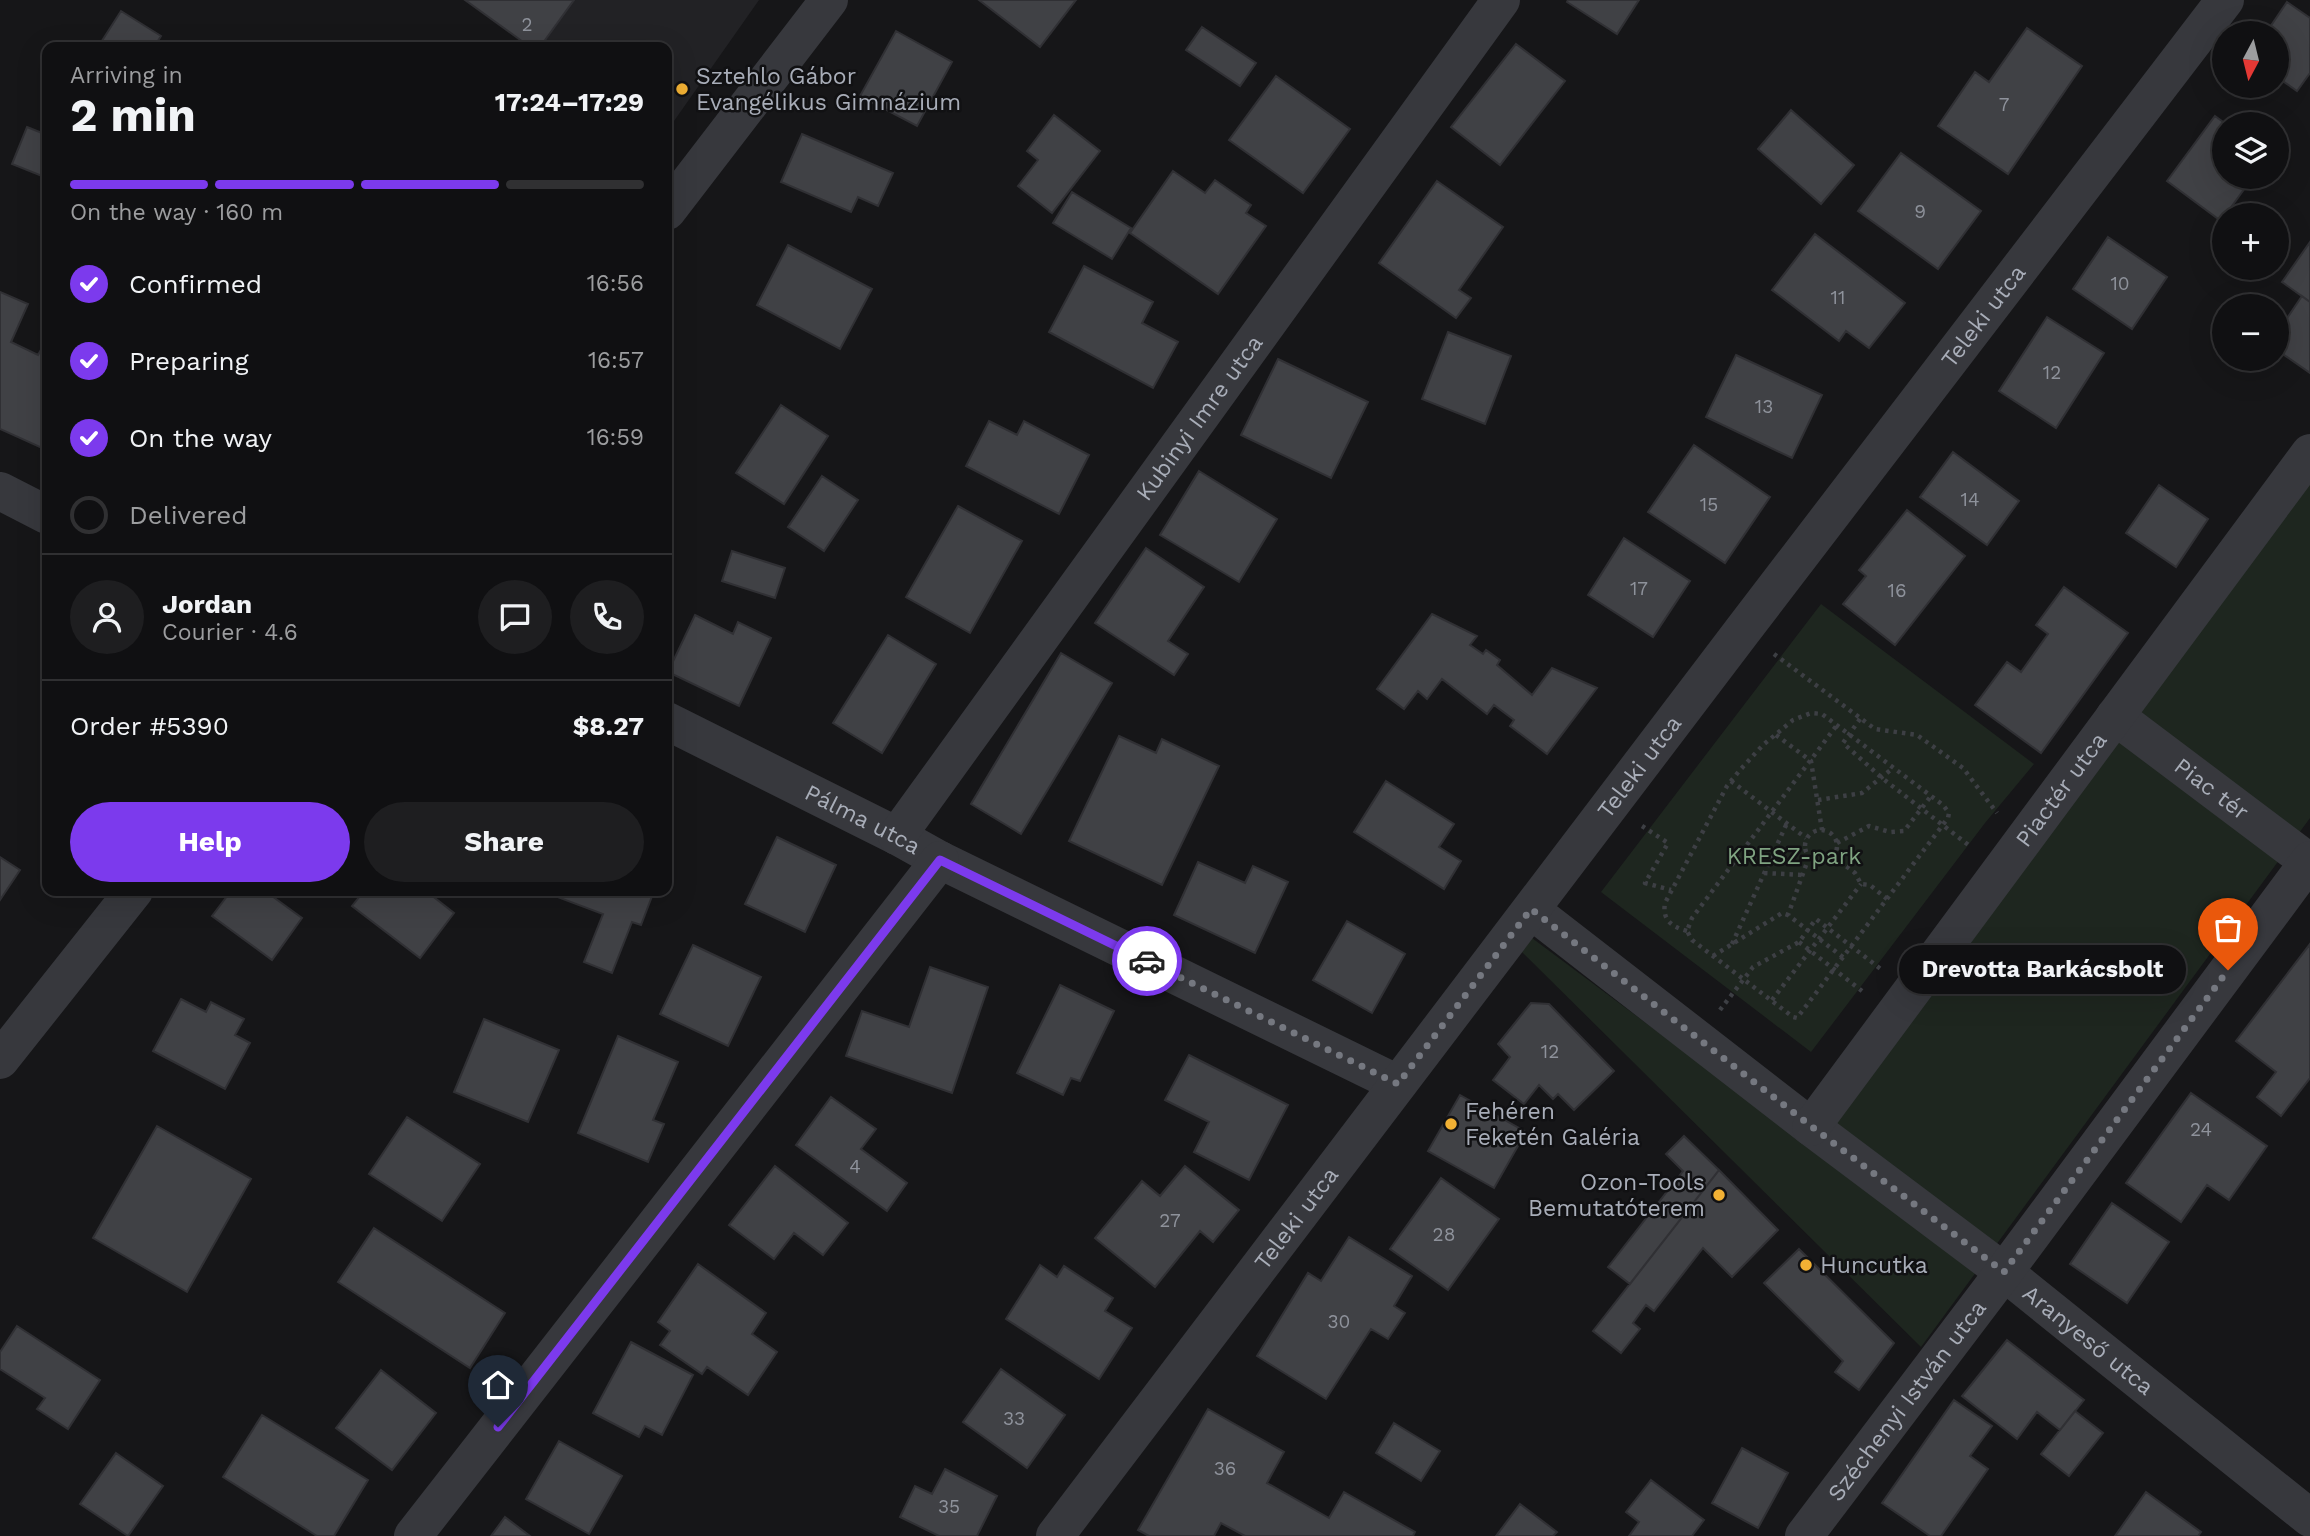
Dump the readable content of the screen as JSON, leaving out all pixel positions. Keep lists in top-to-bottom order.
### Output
{
  "streets": {
    "street": [
      "Teleki utca",
      "Kubinyi Imre utca",
      "Piac tér",
      "Piactér utca",
      "Pálma utca",
      "Aranyeső utca",
      "Széchenyi István utca"
    ]
  },
  "crossings": [
    ["Teleki utca", "Pálma utca"],
    ["Teleki utca", "Aranyeső utca"],
    ["Kubinyi Imre utca", "Pálma utca"],
    ["Piac tér", "Piactér utca"],
    ["Piac tér", "Széchenyi István utca"],
    ["Piactér utca", "Aranyeső utca"],
    ["Aranyeső utca", "Széchenyi István utca"]
  ],
  "parks": ["KRESZ-park"],
  "places": [
    "Sztehlo Gábor Evangélikus Gimnázium",
    "Drevotta Barkácsbolt",
    "Fehéren Feketén Galéria",
    "Ozon-Tools Bemutatóterem",
    "Huncutka"
  ],
  "house_numbers": [
    "2",
    "7",
    "9",
    "10",
    "11",
    "12",
    "13",
    "14",
    "15",
    "17",
    "16",
    "12",
    "24",
    "4",
    "27",
    "28",
    "30",
    "33",
    "36",
    "35"
  ],
  "north": "bottom",
  "page": {
    "map_buttons": ["+", "−"],
    "heading": ["2 min", "Arriving in", "17:24–17:29"],
    "panel": [
      "Jordan",
      "Courier · 4.6",
      "Order #5390",
      "$8.27"
    ],
    "bar": "On the way · 160 m",
    "list": [
      ["Confirmed", "16:56"],
      ["Preparing", "16:57"],
      ["On the way", "16:59"],
      "Delivered"
    ],
    "buttons": ["Help", "Share"],
    "bubble": "Drevotta Barkácsbolt"
  }
}
